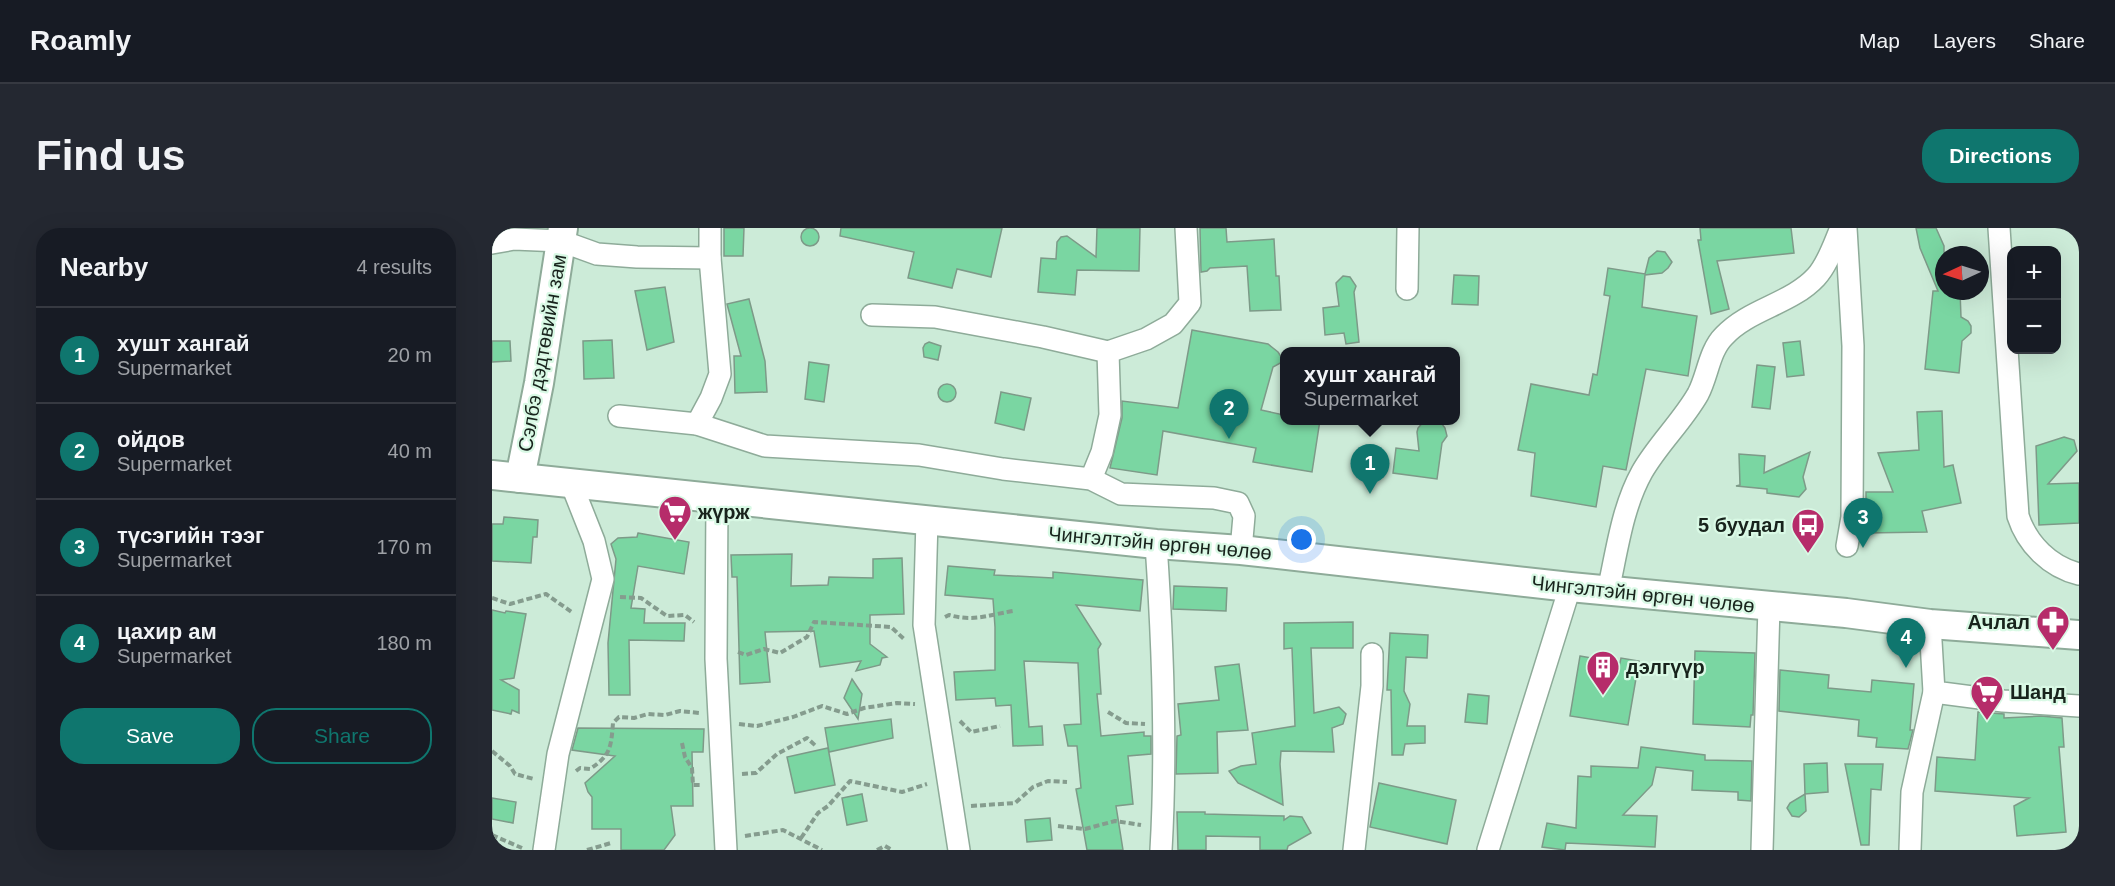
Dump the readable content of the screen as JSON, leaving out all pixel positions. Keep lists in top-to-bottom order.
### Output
{
  "streets": {
    "main road": ["Сэлбэ дэдтөвийн зам", "Чингэлтэйн өргөн чөлөө"]
  },
  "crossings": [
    ["Сэлбэ дэдтөвийн зам", "Чингэлтэйн өргөн чөлөө"]
  ],
  "places": {
    "supermarket": ["жүрж", "Шанд"],
    "bus stop": ["5 буудал"],
    "pharmacy": ["Ачлал"],
    "building": ["дэлгүүр"]
  },
  "north": "left",
  "page": {
    "header": "Roamly",
    "nav": ["Map", "Layers", "Share"],
    "buttons": [
      "Directions",
      ["Save", "Share"]
    ],
    "title": "Find us",
    "heading": ["Nearby", "4 results"],
    "map_buttons": ["+", "−"],
    "list": [
      {
        "mark": "1",
        "name": "хушт хангай",
        "note": "Supermarket",
        "value": "20 m"
      },
      {
        "mark": "2",
        "name": "ойдов",
        "note": "Supermarket",
        "value": "40 m"
      },
      {
        "mark": "3",
        "name": "түсэгийн тээг",
        "note": "Supermarket",
        "value": "170 m"
      },
      {
        "mark": "4",
        "name": "цахир ам",
        "note": "Supermarket",
        "value": "180 m"
      }
    ],
    "popup": ["хушт хангай", "Supermarket"],
    "pins": [
      "2",
      "1",
      "3",
      "4"
    ]
  }
}
